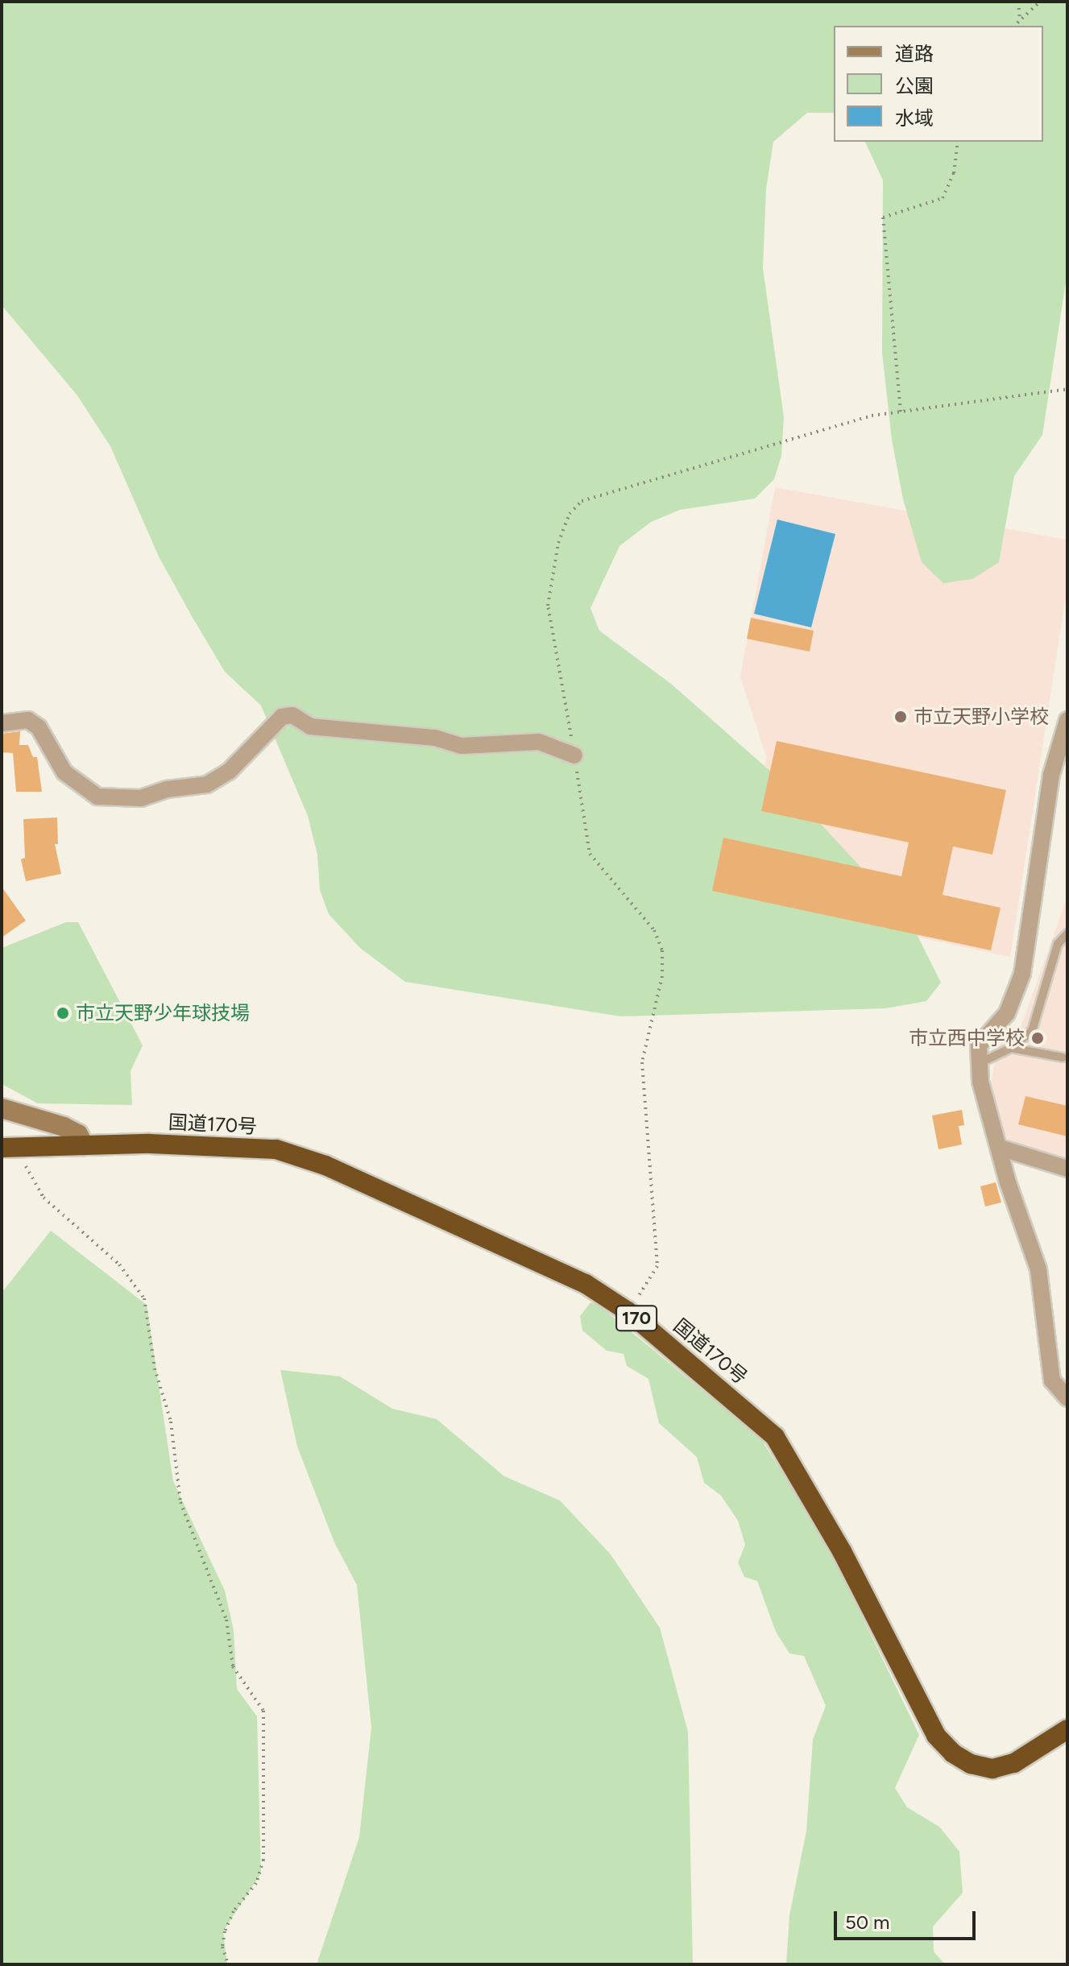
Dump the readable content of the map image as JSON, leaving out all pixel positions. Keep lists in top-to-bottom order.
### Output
{
  "streets": {
    "highway": ["国道170号", "170"]
  },
  "places": ["市立天野小学校", "市立天野少年球技場", "市立西中学校"],
  "legend": ["道路", "公園", "水域"],
  "scale_bar": "50 m"
}
